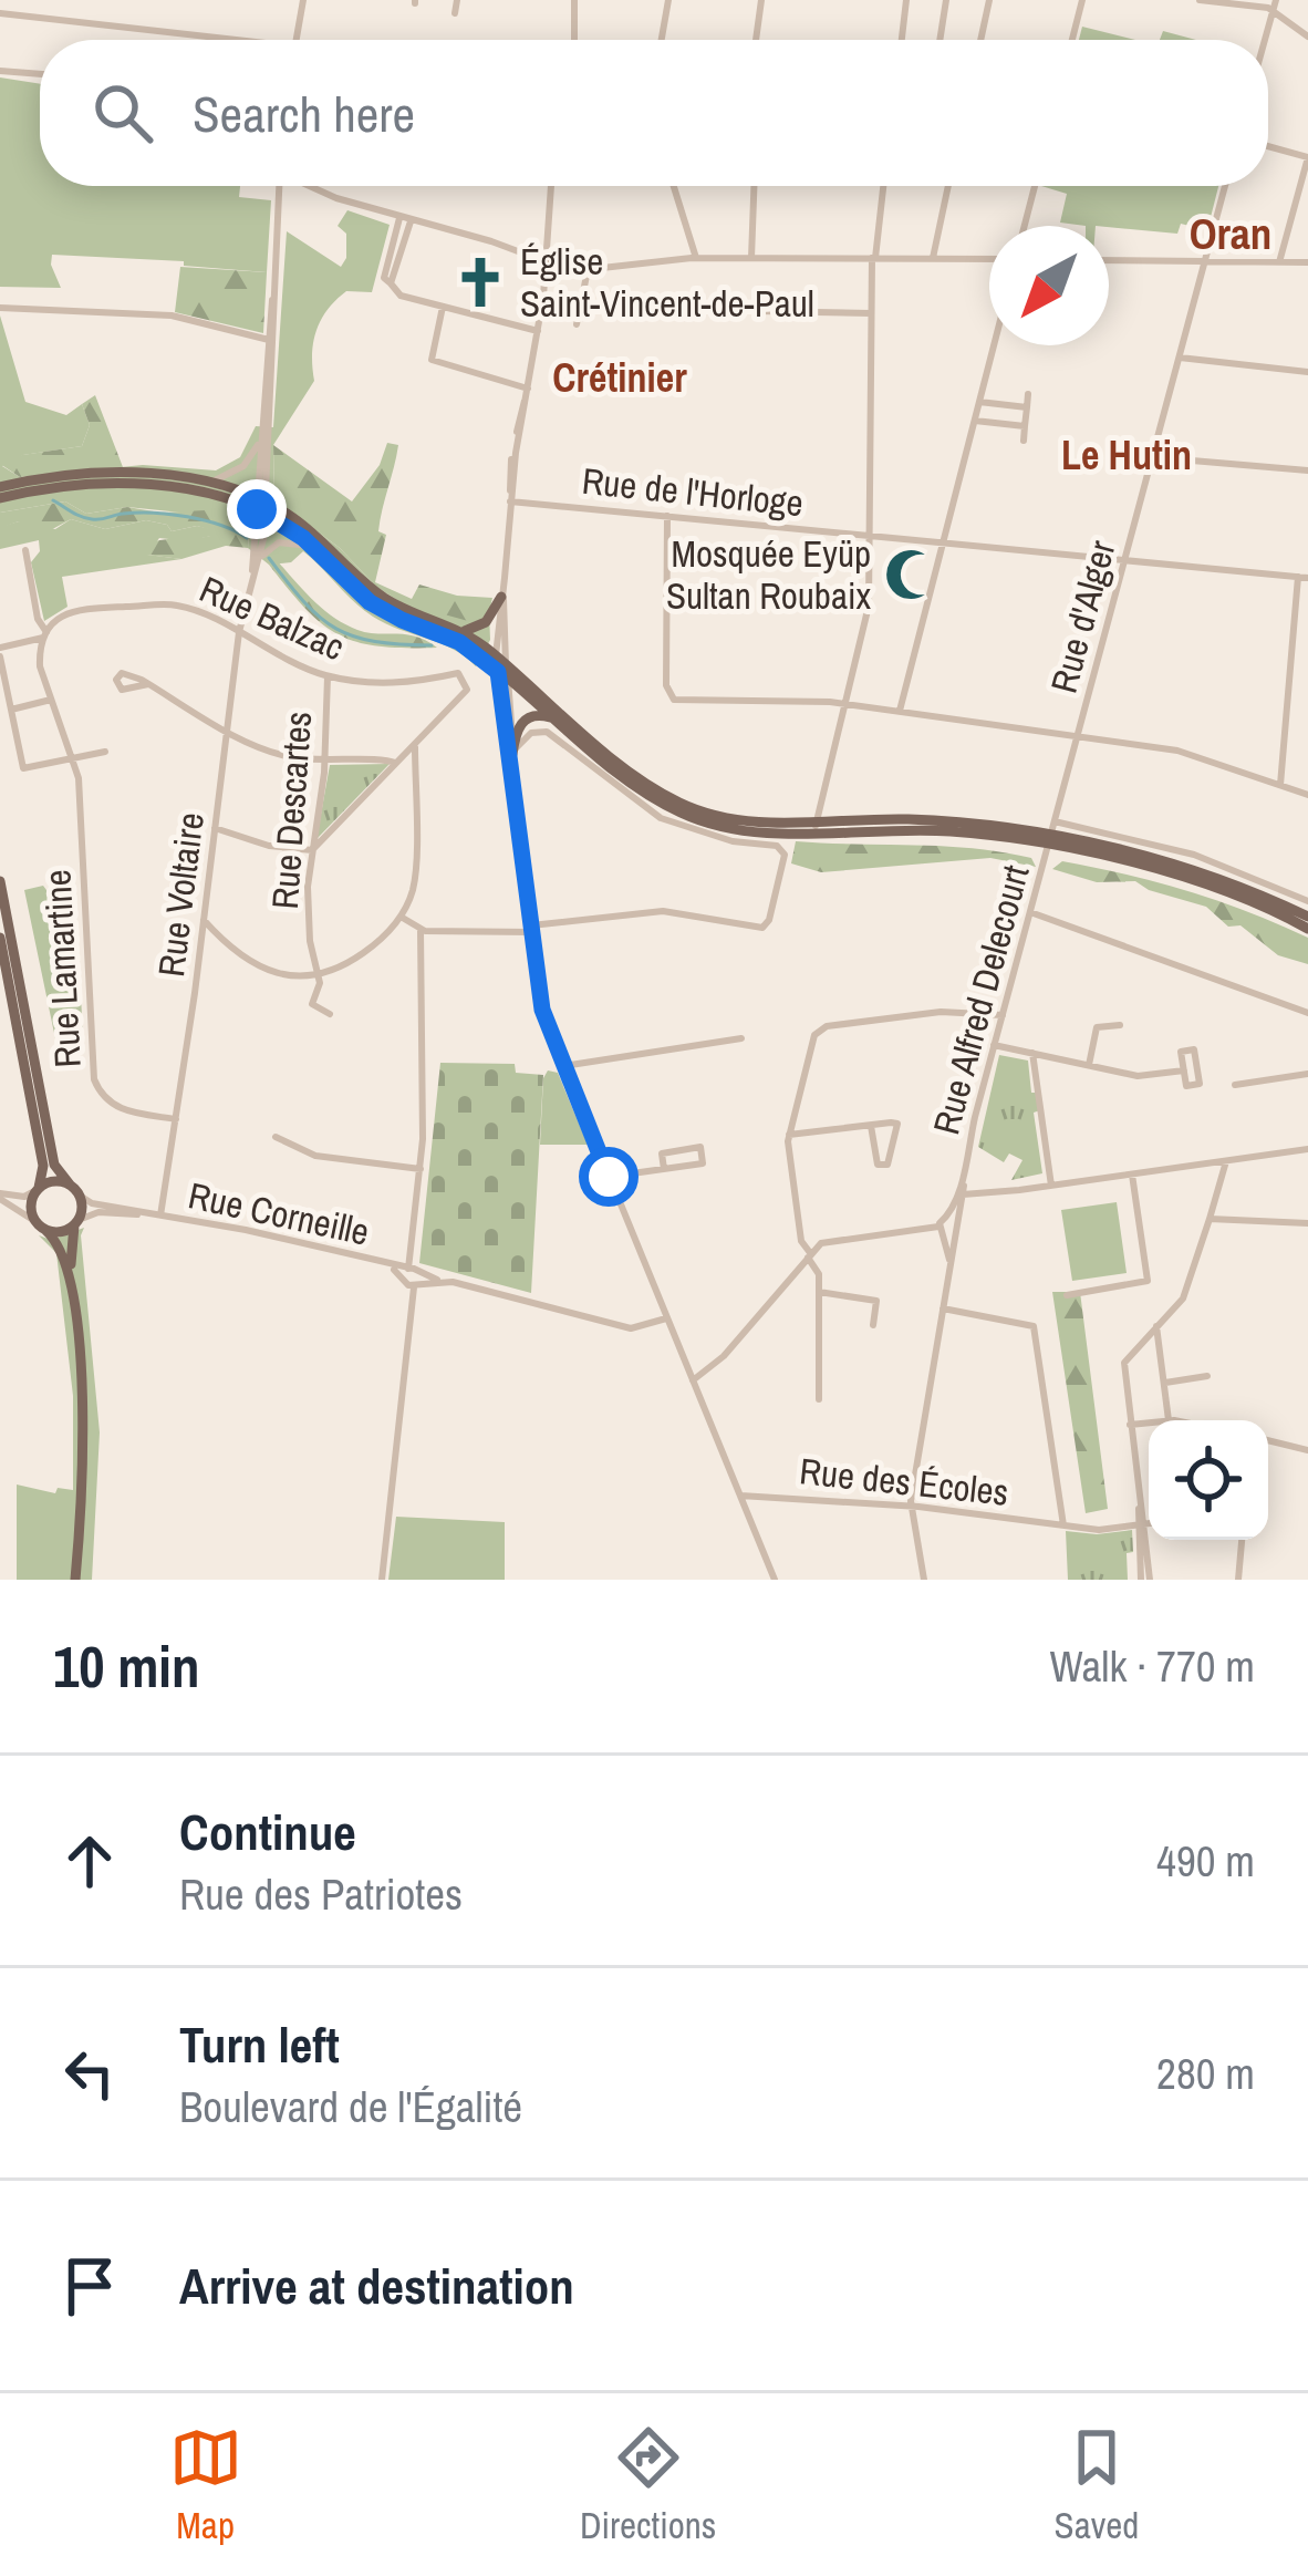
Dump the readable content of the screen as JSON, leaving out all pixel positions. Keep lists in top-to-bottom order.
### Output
{
  "streets": {
    "street": [
      "Rue de l'Horloge",
      "Rue d'Alger",
      "Rue Balzac",
      "Rue Descartes",
      "Rue Voltaire",
      "Rue Lamartine",
      "Rue Alfred Delecourt",
      "Rue Corneille",
      "Rue des Écoles"
    ]
  },
  "crossings": [
    ["Rue de l'Horloge", "Rue d'Alger"],
    ["Rue d'Alger", "Rue Alfred Delecourt"],
    ["Rue Balzac", "Rue Descartes"],
    ["Rue Balzac", "Rue Voltaire"],
    ["Rue Voltaire", "Rue Lamartine"],
    ["Rue Voltaire", "Rue Corneille"],
    ["Rue Alfred Delecourt", "Rue des Écoles"]
  ],
  "districts": ["Oran", "Crétinier", "Le Hutin"],
  "places": {
    "church": ["Église Saint-Vincent-de-Paul"],
    "mosque": ["Mosquée Eyüp Sultan Roubaix"]
  },
  "north": "bottom left",
  "page": {
    "search": "Search here",
    "heading": ["10 min", "Walk · 770 m"],
    "list": [
      ["Continue", "Rue des Patriotes", "490 m"],
      ["Turn left", "Boulevard de l'Égalité", "280 m"],
      "Arrive at destination"
    ],
    "nav": ["Map", "Directions", "Saved"]
  }
}
